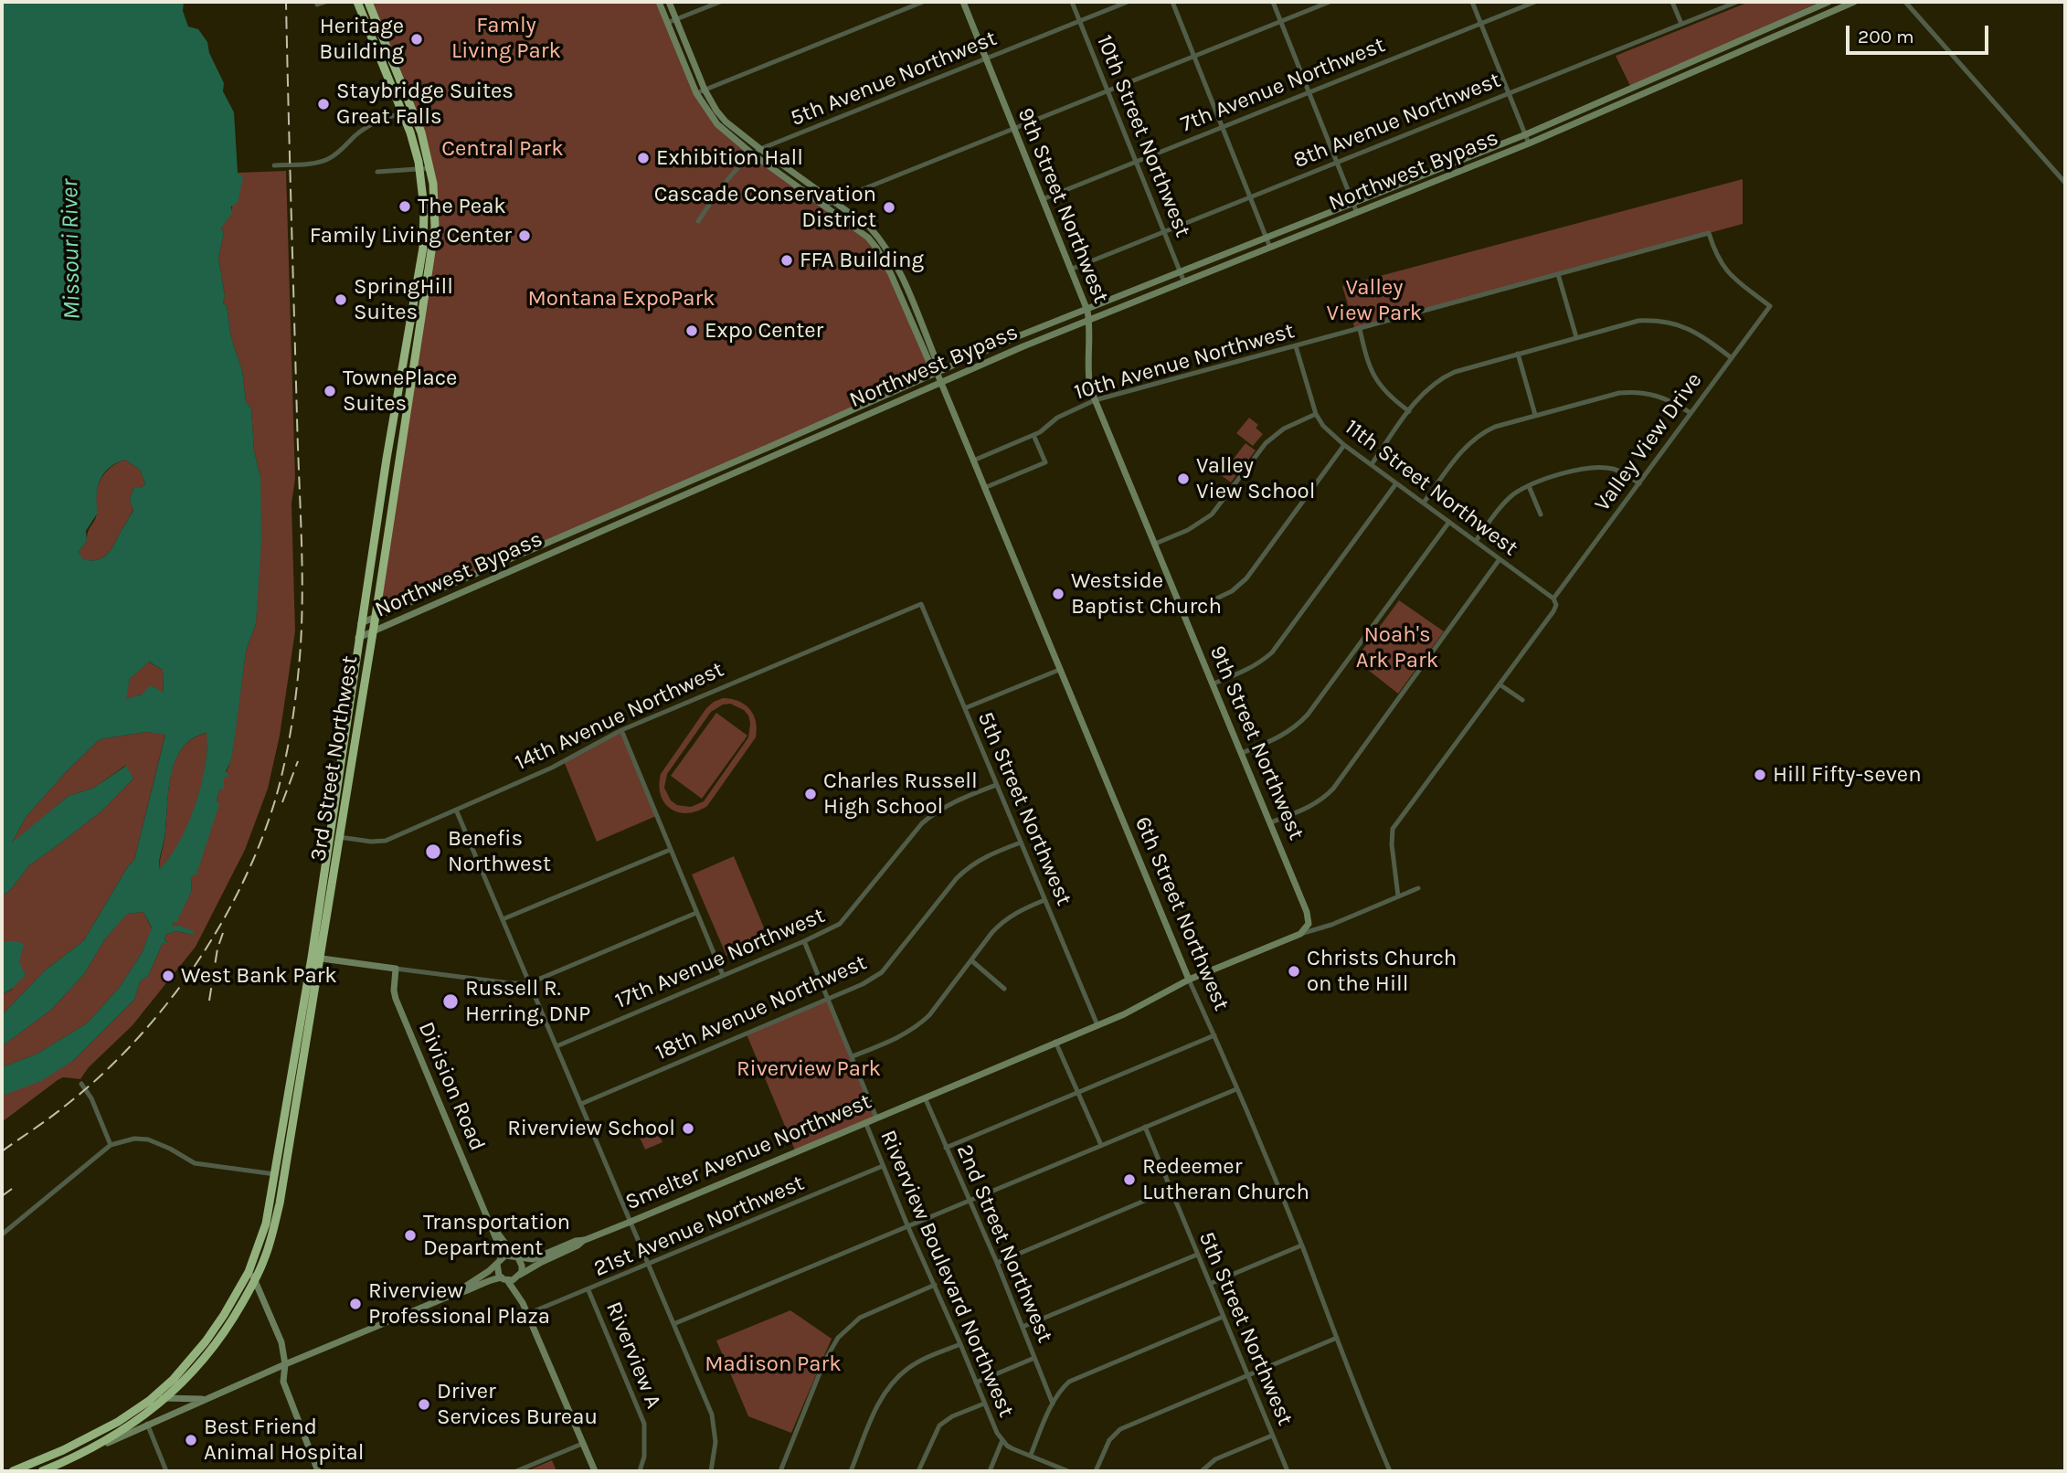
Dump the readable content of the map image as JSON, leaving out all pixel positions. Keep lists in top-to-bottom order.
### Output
{
  "streets": {
    "highway": ["3rd Street Northwest"],
    "street": [
      "5th Avenue Northwest",
      "7th Avenue Northwest",
      "8th Avenue Northwest",
      "10th Street Northwest",
      "Northwest Bypass",
      "9th Street Northwest",
      "10th Avenue Northwest",
      "Valley View Drive",
      "11th Street Northwest",
      "14th Avenue Northwest",
      "5th Street Northwest",
      "6th Street Northwest",
      "17th Avenue Northwest",
      "18th Avenue Northwest",
      "Division Road",
      "Smelter Avenue Northwest",
      "21st Avenue Northwest",
      "2nd Street Northwest",
      "Riverview Boulevard Northwest",
      "Riverview A"
    ]
  },
  "crossings": [
    ["5th Avenue Northwest", "10th Street Northwest"],
    ["5th Avenue Northwest", "9th Street Northwest"],
    ["5th Avenue Northwest", "6th Street Northwest"],
    ["7th Avenue Northwest", "10th Street Northwest"],
    ["7th Avenue Northwest", "9th Street Northwest"],
    ["8th Avenue Northwest", "10th Street Northwest"],
    ["8th Avenue Northwest", "9th Street Northwest"],
    ["10th Street Northwest", "Northwest Bypass"],
    ["Northwest Bypass", "9th Street Northwest"],
    ["Northwest Bypass", "3rd Street Northwest"],
    ["Northwest Bypass", "6th Street Northwest"],
    ["9th Street Northwest", "10th Avenue Northwest"],
    ["9th Street Northwest", "Smelter Avenue Northwest"],
    ["10th Avenue Northwest", "Valley View Drive"],
    ["10th Avenue Northwest", "11th Street Northwest"],
    ["10th Avenue Northwest", "6th Street Northwest"],
    ["Valley View Drive", "11th Street Northwest"],
    ["14th Avenue Northwest", "3rd Street Northwest"],
    ["14th Avenue Northwest", "5th Street Northwest"],
    ["5th Street Northwest", "17th Avenue Northwest"],
    ["5th Street Northwest", "18th Avenue Northwest"],
    ["5th Street Northwest", "Smelter Avenue Northwest"],
    ["6th Street Northwest", "Smelter Avenue Northwest"],
    ["Division Road", "Smelter Avenue Northwest"],
    ["Smelter Avenue Northwest", "2nd Street Northwest"],
    ["Smelter Avenue Northwest", "Riverview Boulevard Northwest"],
    ["21st Avenue Northwest", "Riverview Boulevard Northwest"],
    ["21st Avenue Northwest", "Riverview A"]
  ],
  "water": ["Missouri River"],
  "parks": [
    "Famly Living Park",
    "Central Park",
    "Valley View Park",
    "Montana ExpoPark",
    "Noah's Ark Park",
    "Riverview Park",
    "Madison Park"
  ],
  "places": [
    "Heritage Building",
    "Staybridge Suites Great Falls",
    "Exhibition Hall",
    "The Peak",
    "Cascade Conservation District",
    "Family Living Center",
    "FFA Building",
    "SpringHill Suites",
    "Expo Center",
    "TownePlace Suites",
    "Valley View School",
    "Westside Baptist Church",
    "Hill Fifty-seven",
    "Charles Russell High School",
    "Benefis Northwest",
    "Christs Church on the Hill",
    "West Bank Park",
    "Russell R. Herring, DNP",
    "Riverview School",
    "Redeemer Lutheran Church",
    "Transportation Department",
    "Riverview Professional Plaza",
    "Driver Services Bureau",
    "Best Friend Animal Hospital"
  ],
  "scale_bar": "200 m"
}
